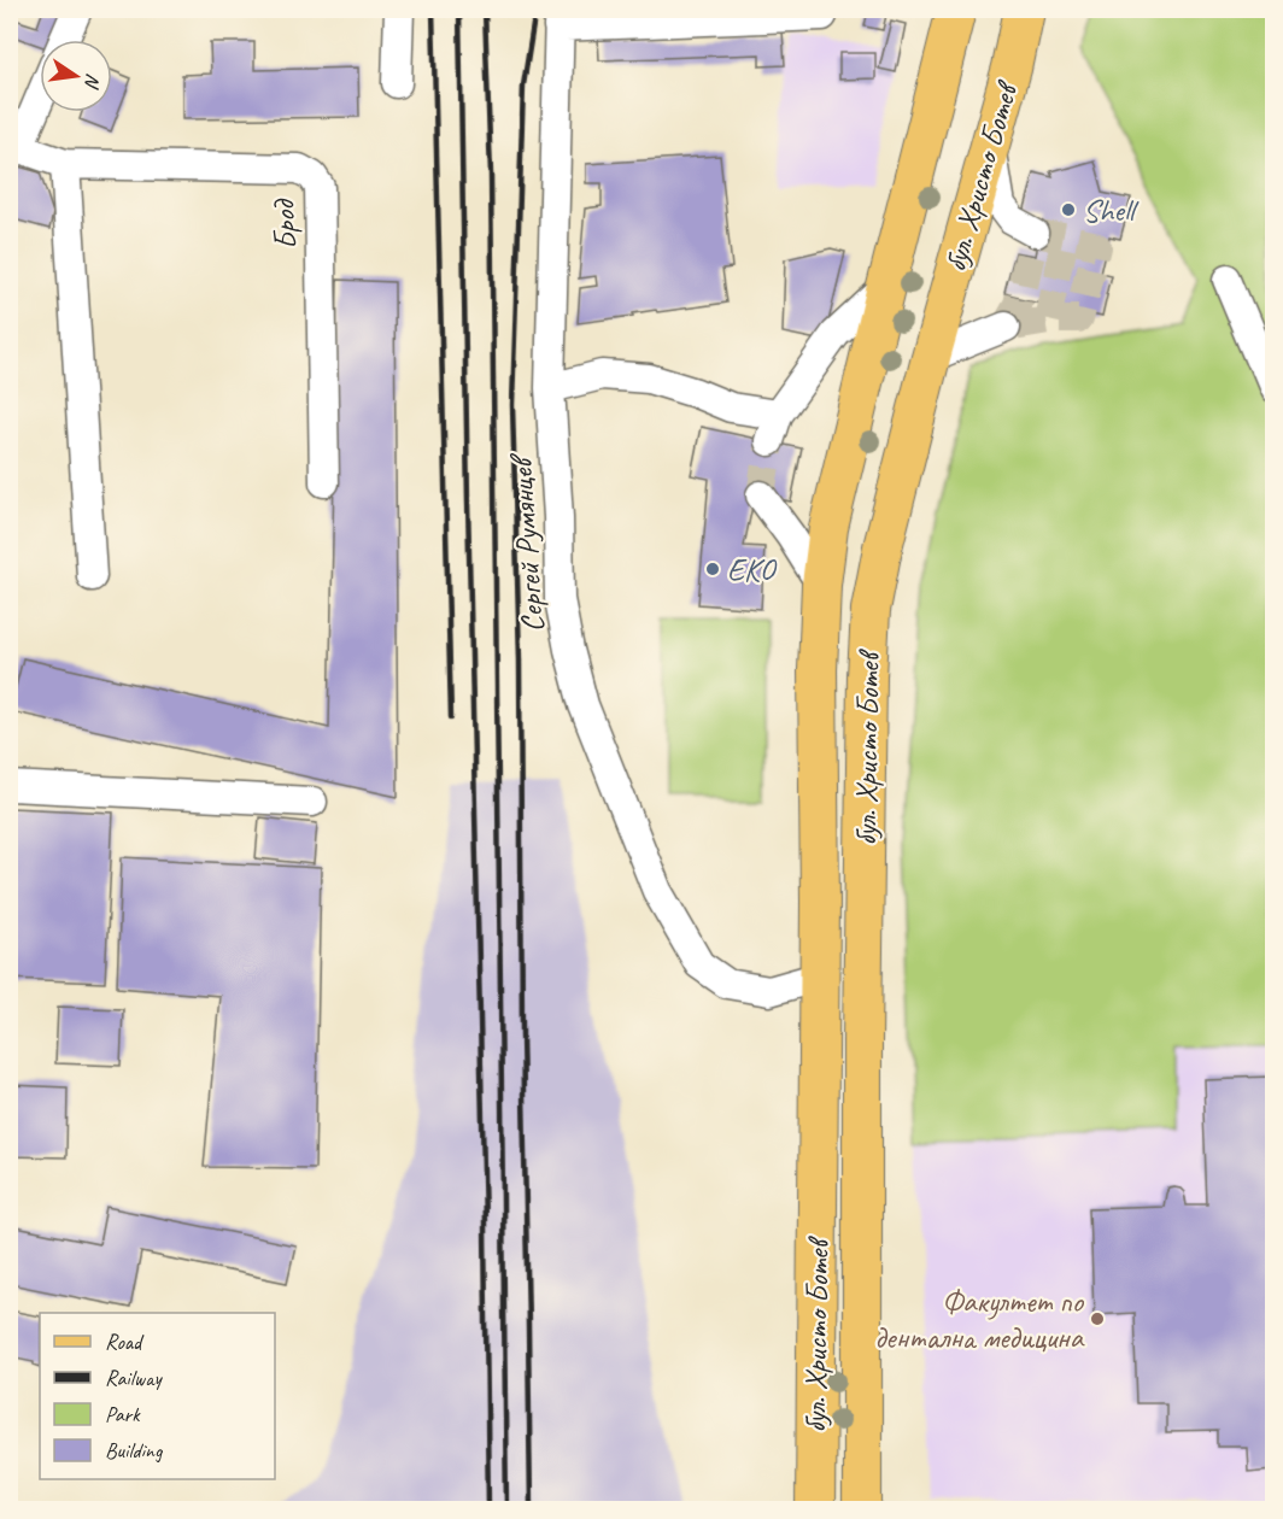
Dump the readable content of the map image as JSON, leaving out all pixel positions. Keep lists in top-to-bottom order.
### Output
{
  "streets": {
    "main road": ["бул. Христо Ботев"],
    "street": ["Брод", "Сергей Румянцев"]
  },
  "crossings": [
    ["бул. Христо Ботев", "Сергей Румянцев"]
  ],
  "places": ["Shell", "EKO", "Факултет по дентална медицина"],
  "legend": [
    "Road",
    "Railway",
    "Park",
    "Building"
  ],
  "north": "right"
}
